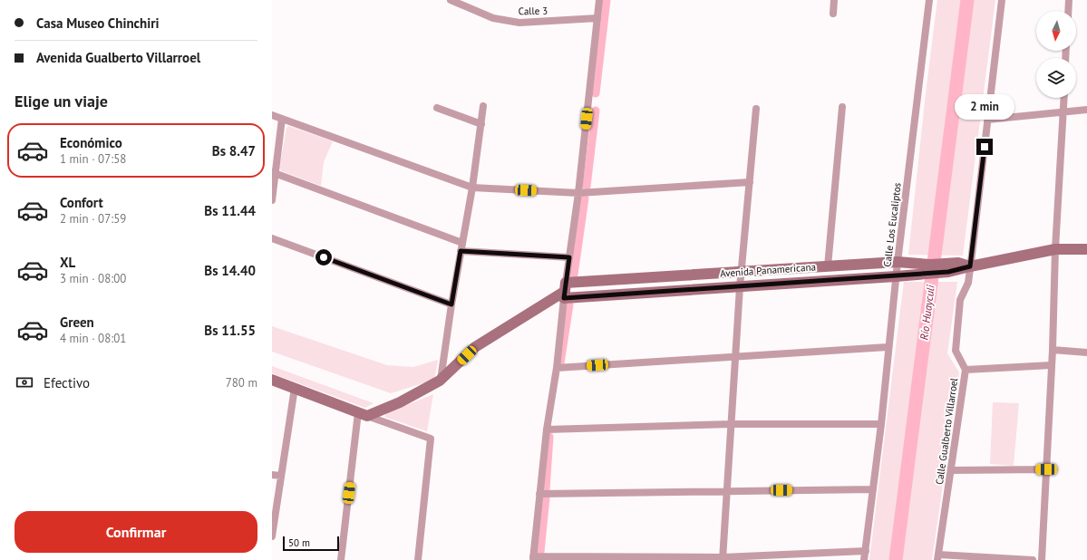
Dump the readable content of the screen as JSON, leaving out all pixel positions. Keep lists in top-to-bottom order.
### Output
{
  "streets": {
    "main road": ["Avenida Panamericana"],
    "street": ["Calle 3", "Calle Los Eucaliptos", "Calle Gualberto Villarroel"]
  },
  "crossings": [
    ["Calle Los Eucaliptos", "Avenida Panamericana"],
    ["Avenida Panamericana", "Calle Gualberto Villarroel"]
  ],
  "water": ["Río Huayculi"],
  "scale_bar": "50 m",
  "north": "bottom",
  "page": {
    "banner": ["Casa Museo Chinchiri", "Avenida Gualberto Villarroel"],
    "heading": "Elige un viaje",
    "bubble": "2 min",
    "list": [
      {
        "name": "Económico",
        "note": "1 min · 07:58",
        "value": "Bs 8.47"
      },
      {
        "name": "Confort",
        "note": "2 min · 07:59",
        "value": "Bs 11.44"
      },
      {
        "name": "XL",
        "note": "3 min · 08:00",
        "value": "Bs 14.40"
      },
      {
        "name": "Green",
        "note": "4 min · 08:01",
        "value": "Bs 11.55"
      }
    ],
    "pay": ["Efectivo", "780 m"],
    "buttons": "Confirmar",
    "scale": "50 m"
  }
}
